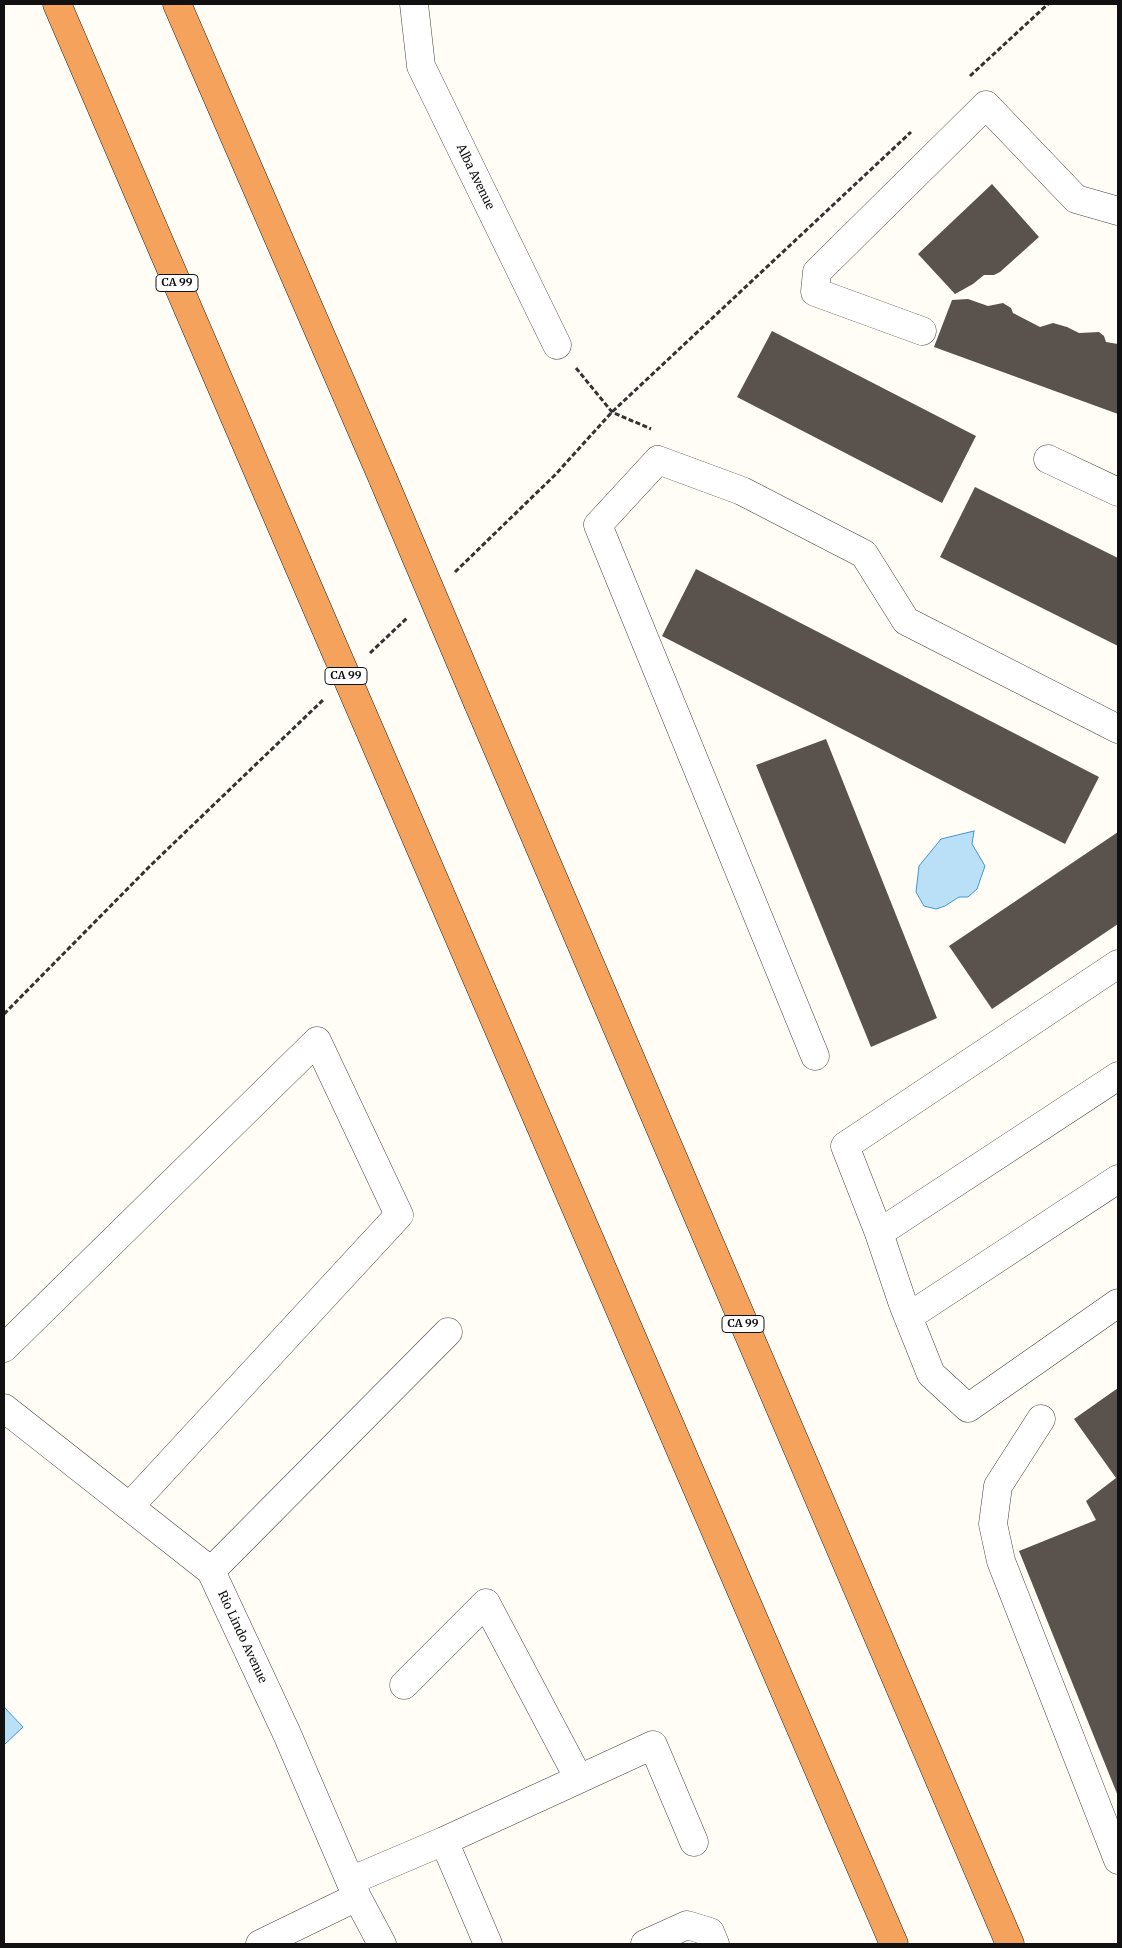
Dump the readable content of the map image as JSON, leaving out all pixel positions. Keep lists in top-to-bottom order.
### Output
{
  "streets": {
    "highway": ["CA 99"],
    "street": ["Alba Avenue", "Rio Lindo Avenue"]
  }
}
